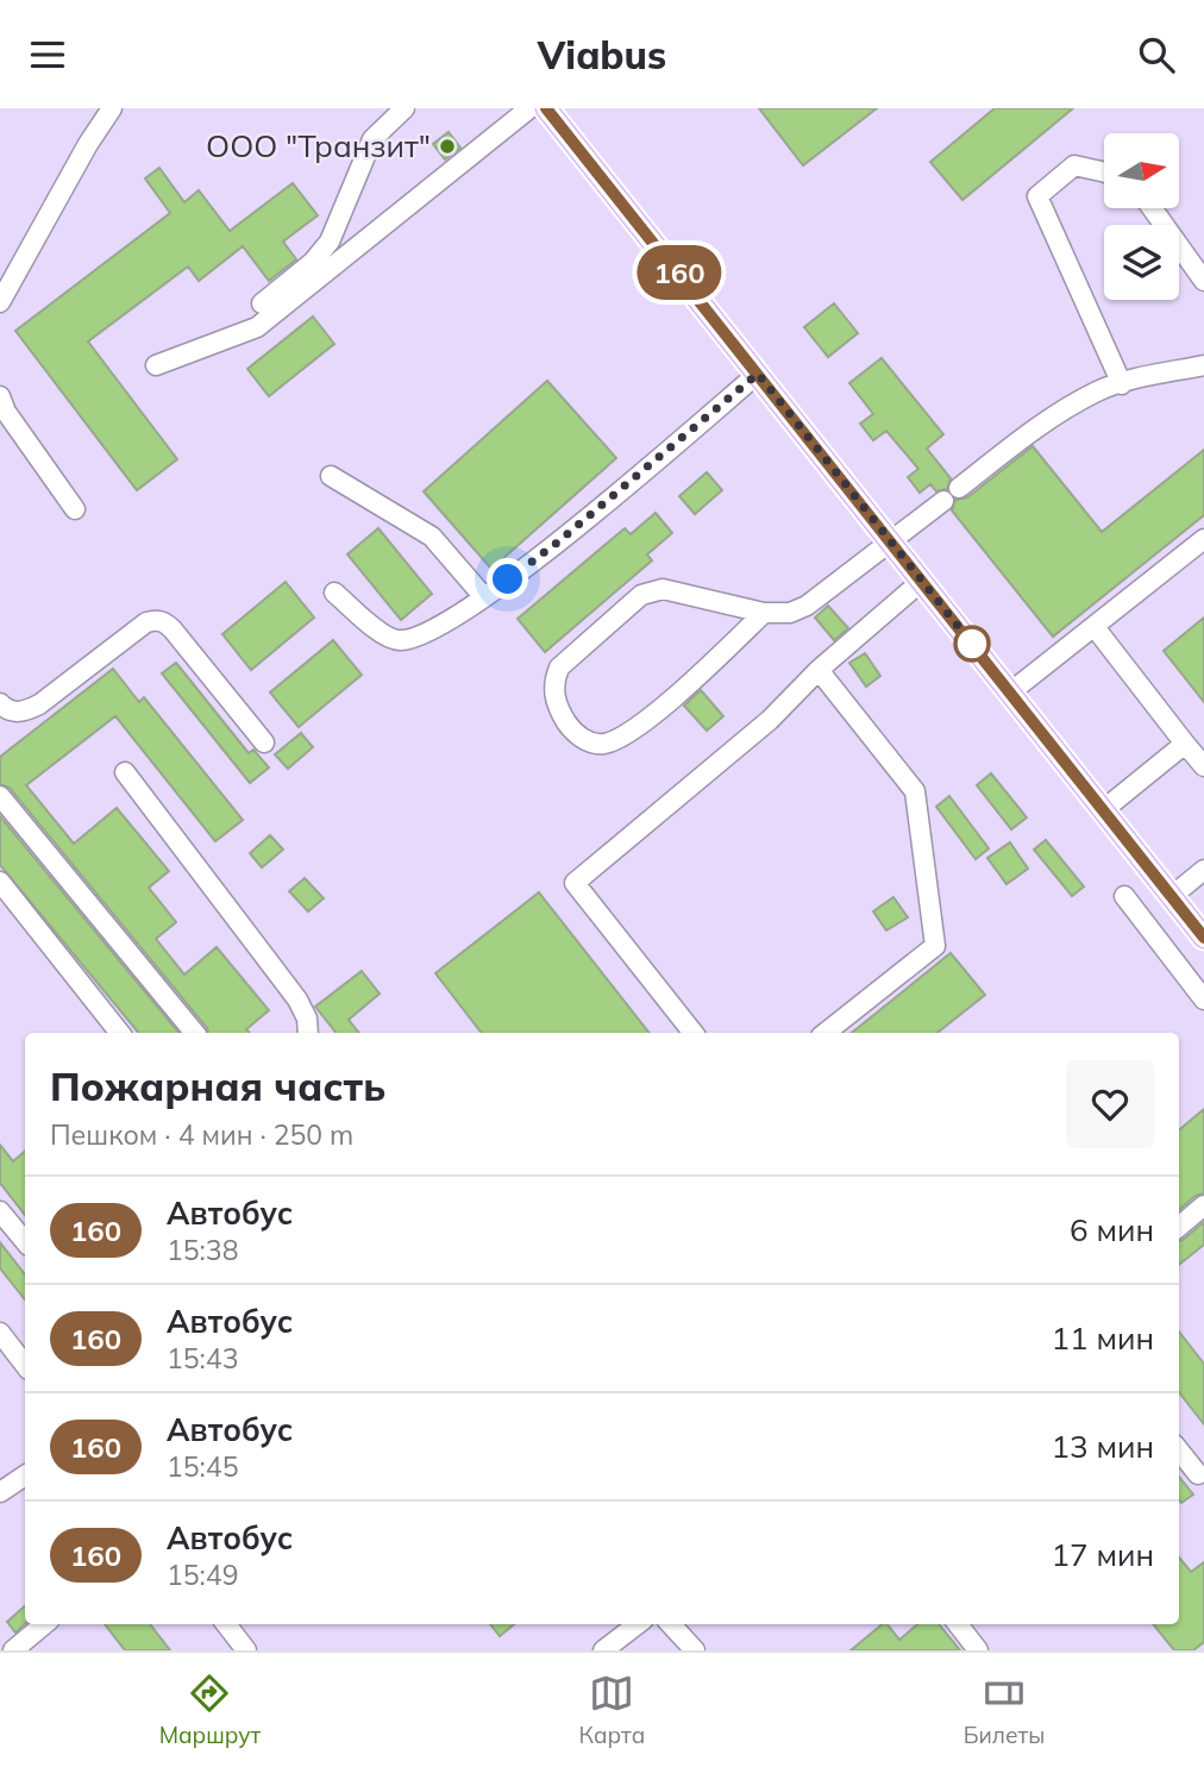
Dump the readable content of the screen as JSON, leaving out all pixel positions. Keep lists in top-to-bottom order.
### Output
{
  "places": ["ООО \"Транзит\""],
  "lines": ["bus line 160"],
  "north": "right",
  "page": {
    "header": "Viabus",
    "on_map": "160",
    "heading": ["Пожарная часть", "Пешком · 4 мин · 250 m"],
    "list": [
      {
        "mark": "160",
        "name": "Автобус",
        "note": "15:38",
        "value": "6 мин"
      },
      {
        "mark": "160",
        "name": "Автобус",
        "note": "15:43",
        "value": "11 мин"
      },
      {
        "mark": "160",
        "name": "Автобус",
        "note": "15:45",
        "value": "13 мин"
      },
      {
        "mark": "160",
        "name": "Автобус",
        "note": "15:49",
        "value": "17 мин"
      }
    ],
    "tabs": ["Маршрут", "Карта", "Билеты"]
  }
}
